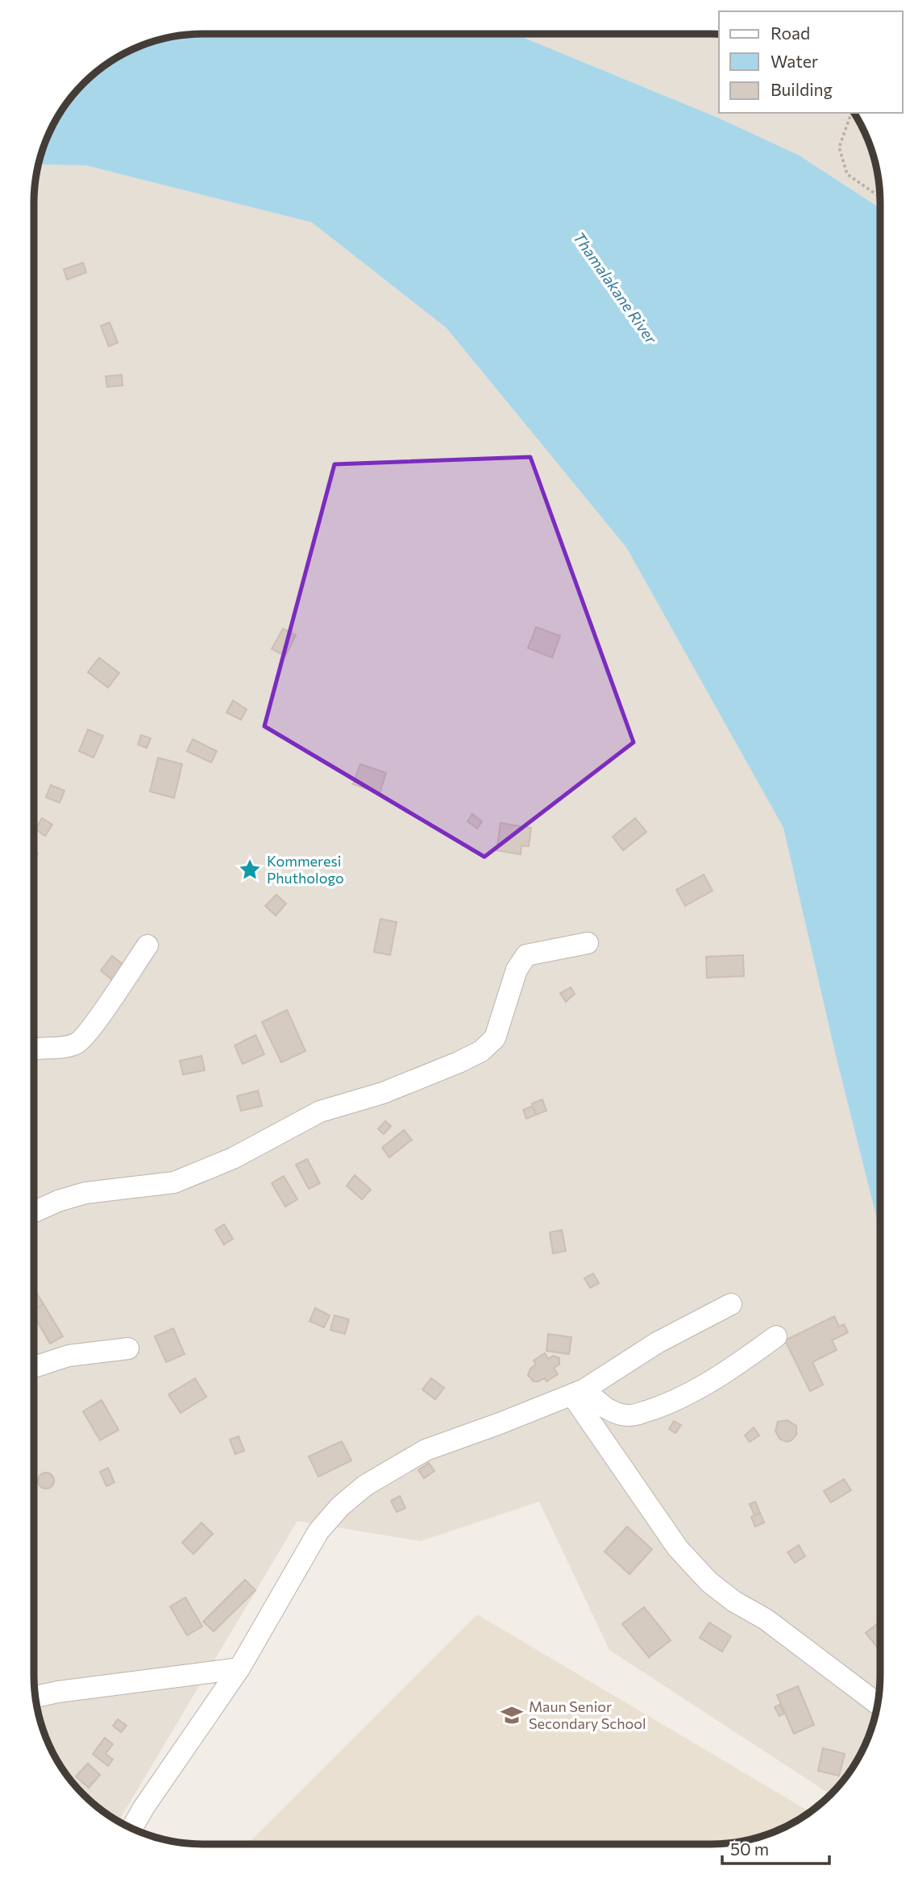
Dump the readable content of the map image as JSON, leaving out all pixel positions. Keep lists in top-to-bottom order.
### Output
{
  "water": ["Thamalakane River"],
  "places": {
    "place": ["Kommeresi Phuthologo"],
    "school or university": ["Maun Senior Secondary School"]
  },
  "legend": ["Road", "Water", "Building"],
  "scale_bar": "50 m"
}
